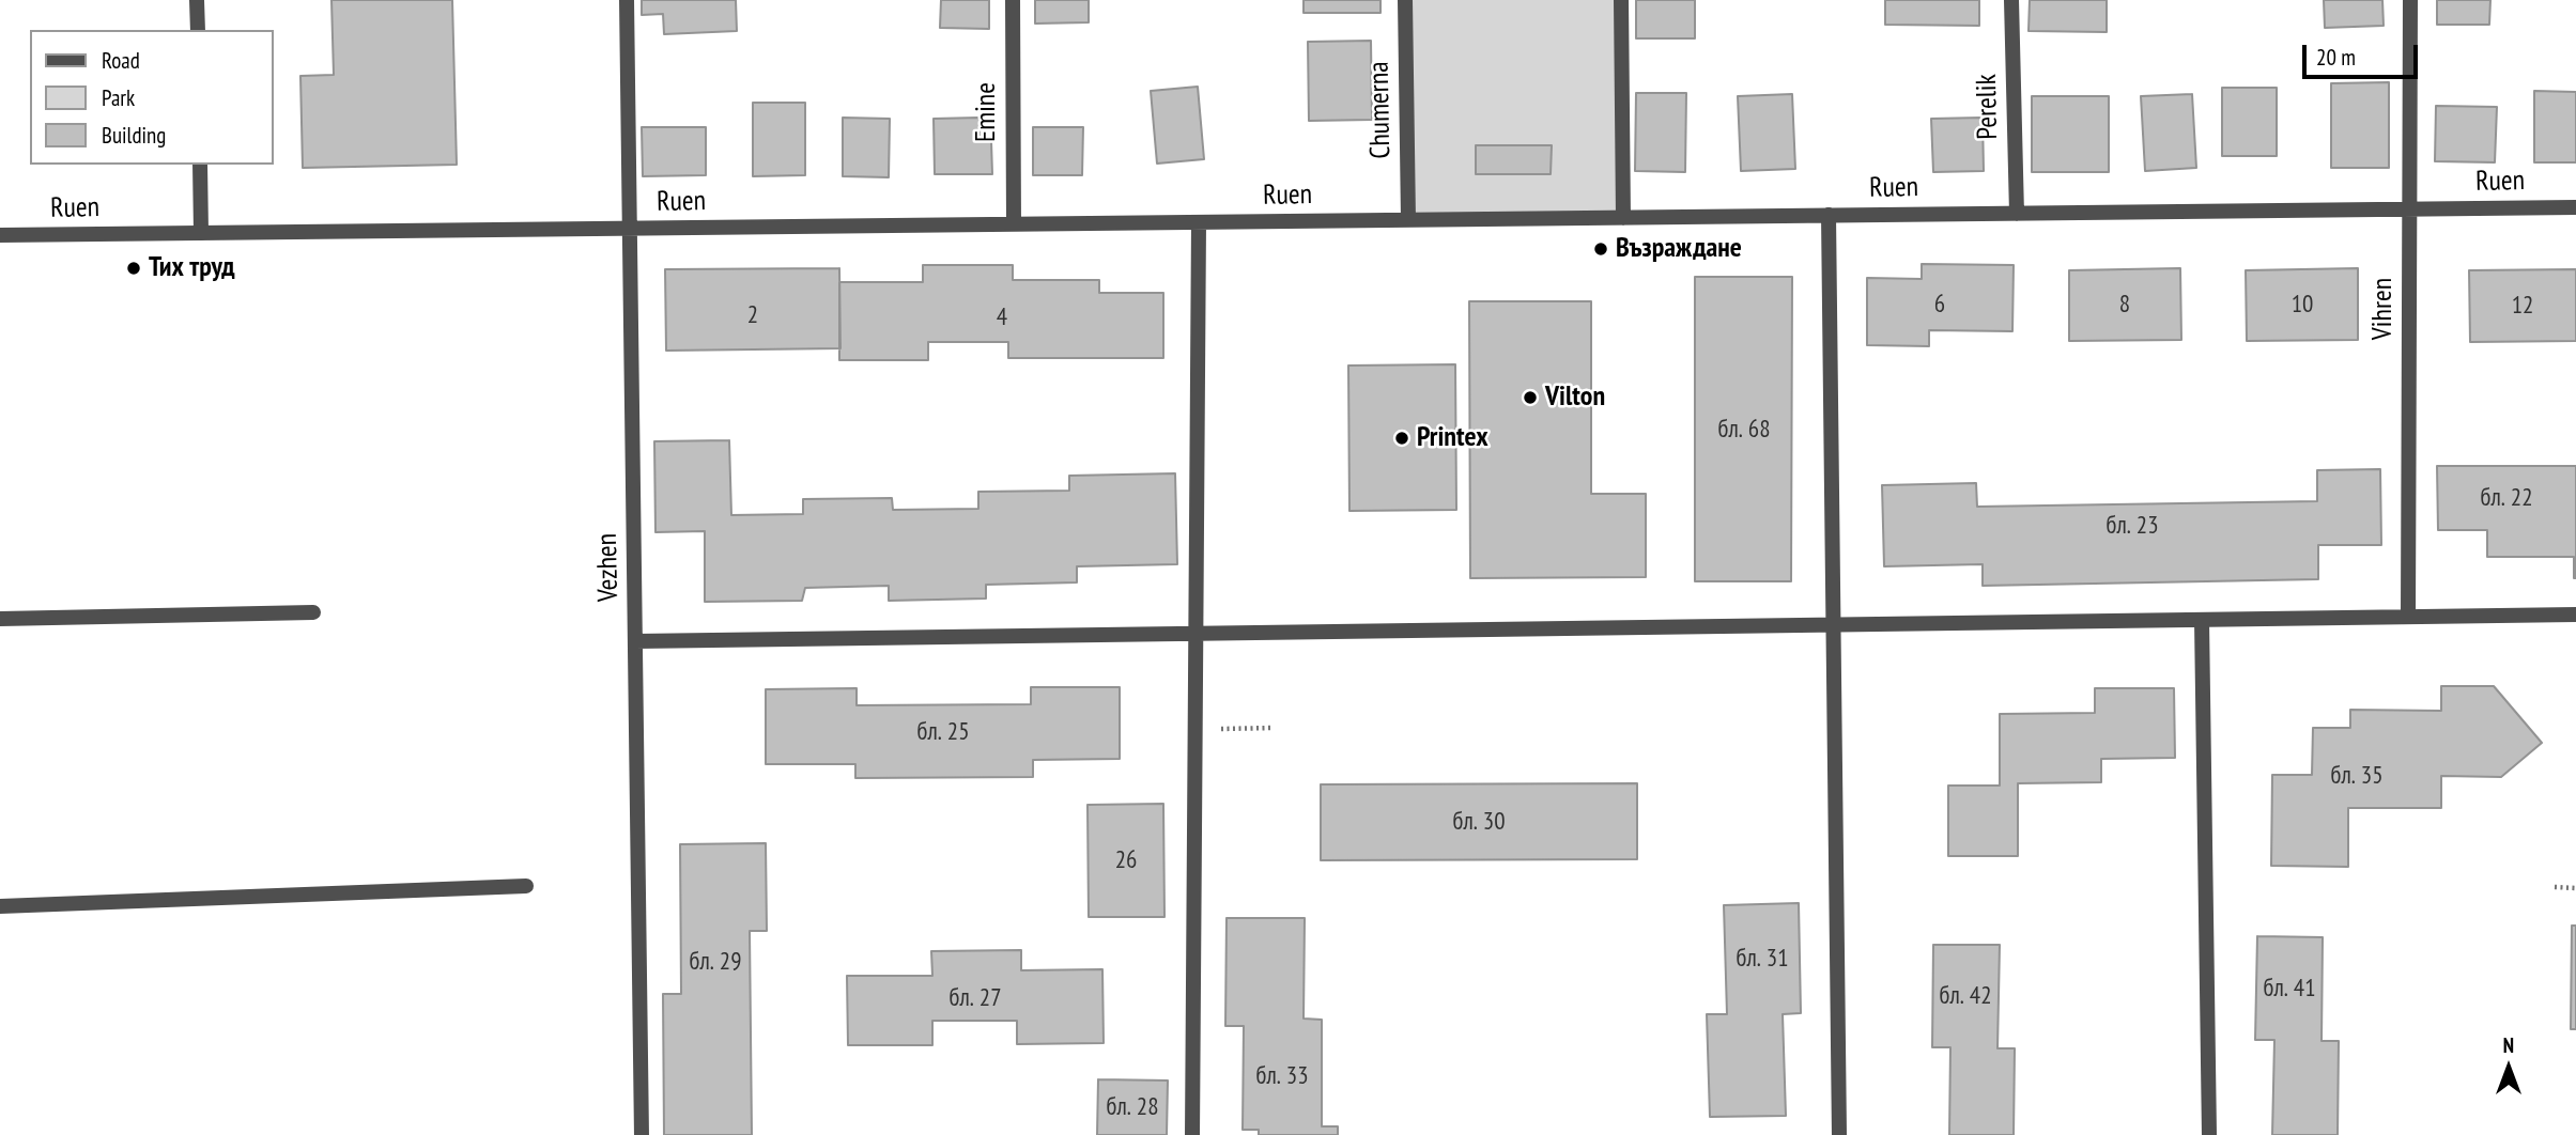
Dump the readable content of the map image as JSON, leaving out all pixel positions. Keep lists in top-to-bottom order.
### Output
{
  "streets": {
    "street": [
      "Perelik",
      "Chumerna",
      "Emine",
      "Ruen",
      "Vihren",
      "Vezhen"
    ]
  },
  "crossings": [
    ["Perelik", "Ruen"],
    ["Chumerna", "Ruen"],
    ["Emine", "Ruen"],
    ["Ruen", "Vihren"],
    ["Ruen", "Vezhen"]
  ],
  "places": [
    "Възраждане",
    "Тих труд",
    "Vilton",
    "Printex"
  ],
  "house_numbers": [
    "6",
    "8",
    "10",
    "12",
    "2",
    "4",
    "бл. 68",
    "бл. 22",
    "бл. 23",
    "бл. 25",
    "бл. 35",
    "бл. 30",
    "26",
    "бл. 31",
    "бл. 29",
    "бл. 41",
    "бл. 42",
    "бл. 27",
    "бл. 33",
    "бл. 28"
  ],
  "legend": ["Road", "Park", "Building"],
  "scale_bar": "20 m",
  "north": "top"
}
